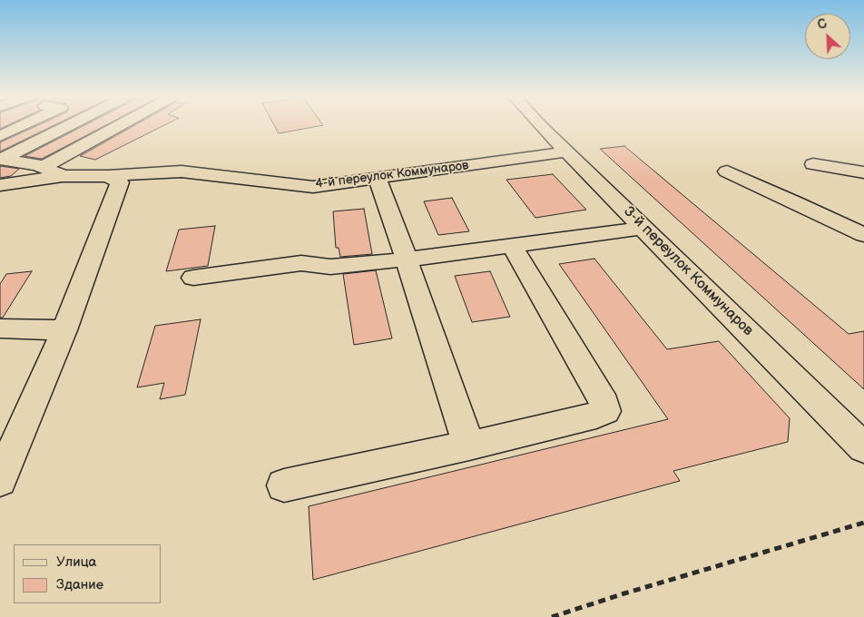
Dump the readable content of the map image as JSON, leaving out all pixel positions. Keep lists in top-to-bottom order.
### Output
{
  "streets": {
    "street": ["4-й переулок Коммунаров", "3-й переулок Коммунаров"]
  },
  "crossings": [
    ["4-й переулок Коммунаров", "3-й переулок Коммунаров"]
  ],
  "legend": ["Улица", "Здание"],
  "north": "top left"
}
